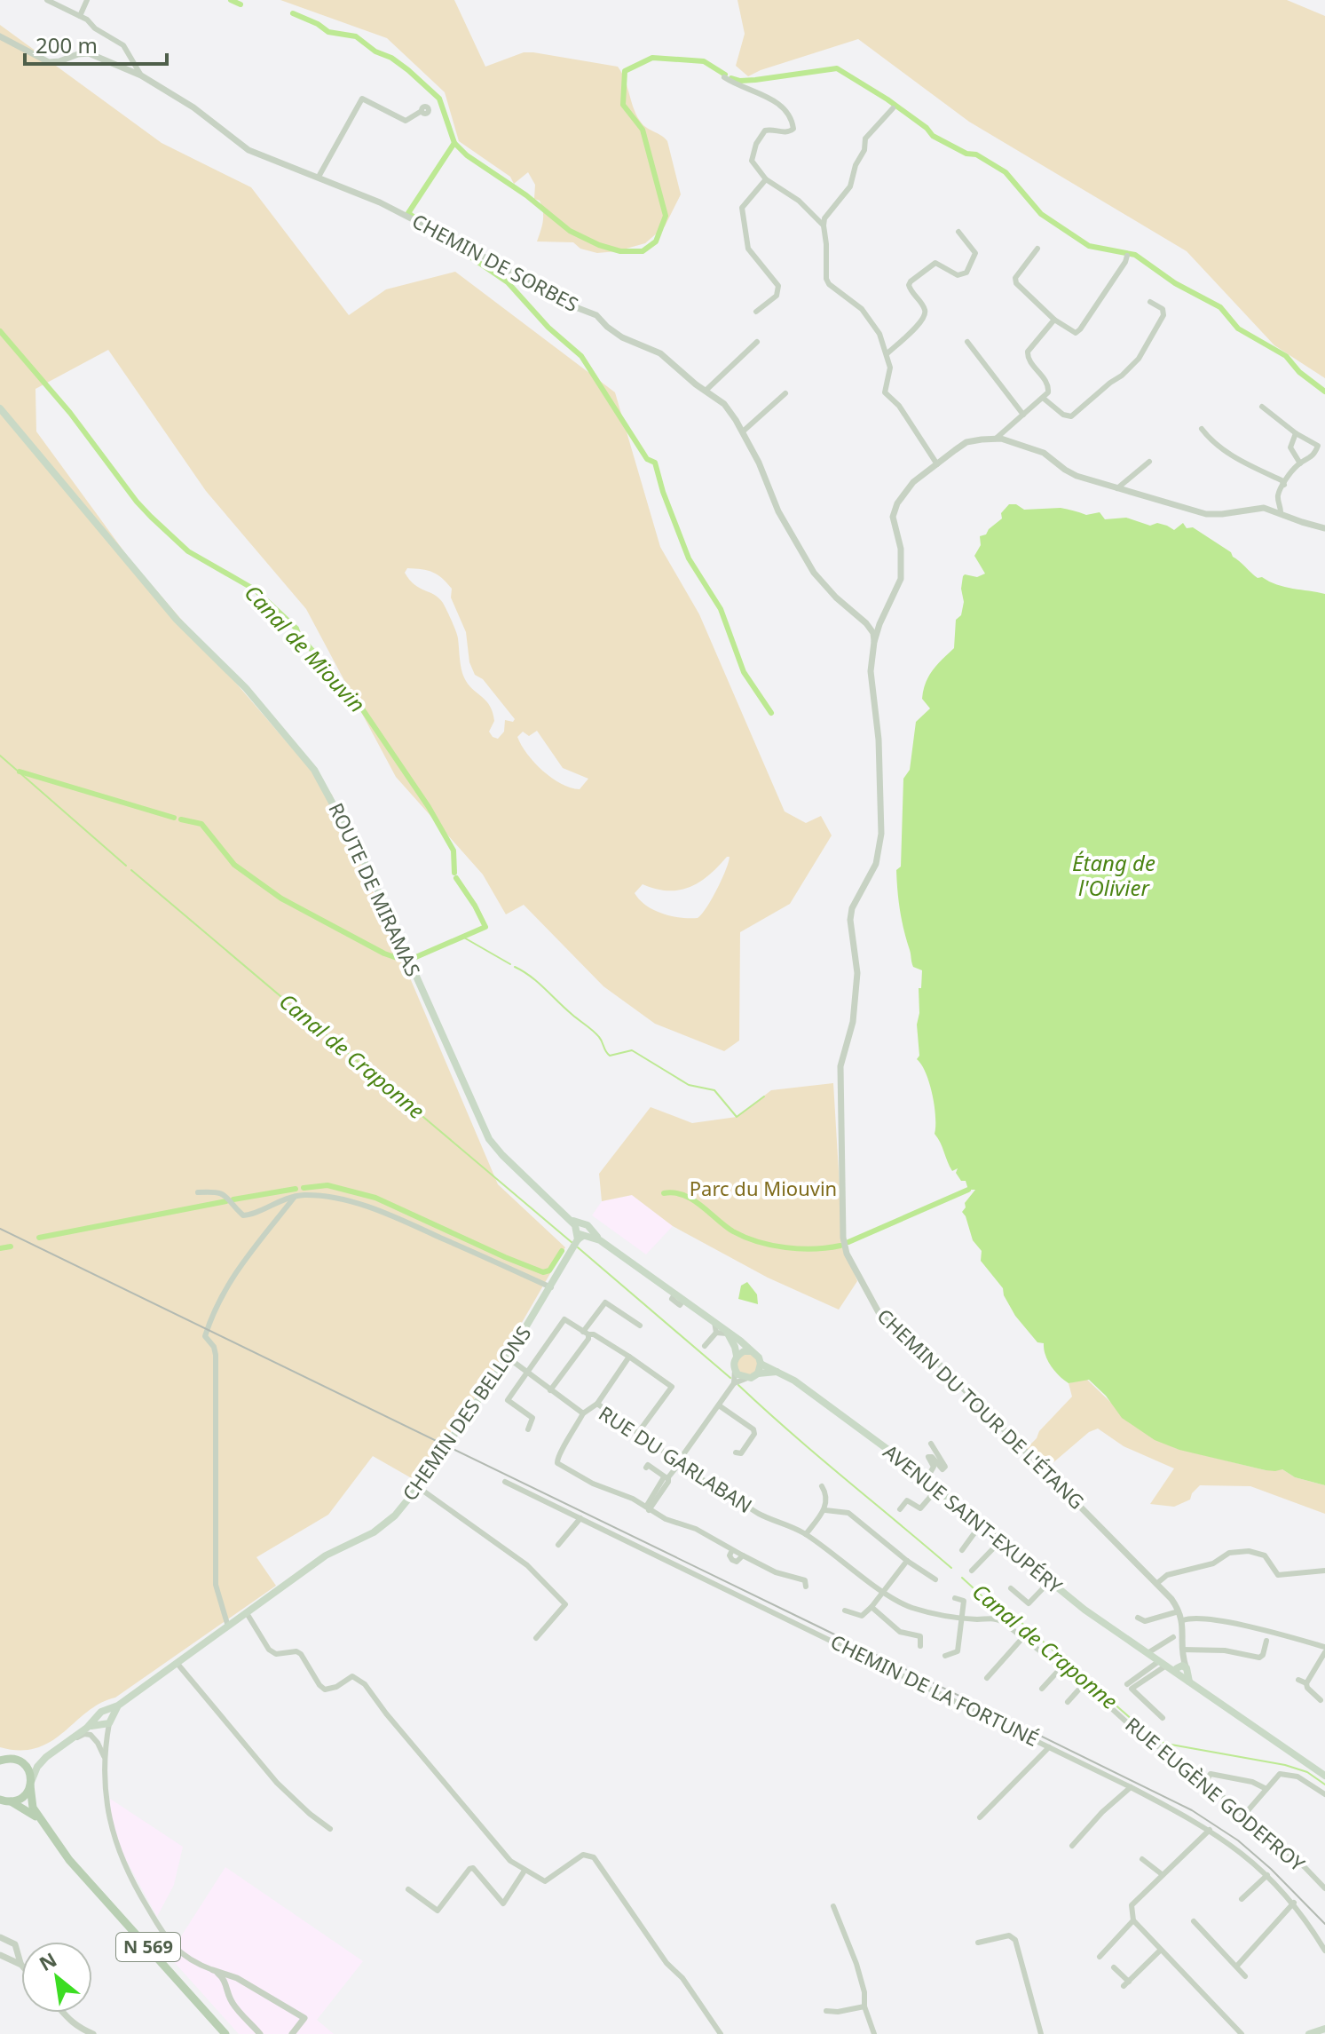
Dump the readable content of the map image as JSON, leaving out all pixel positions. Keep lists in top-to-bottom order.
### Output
{
  "streets": {
    "main road": [
      "ROUTE DE MIRAMAS",
      "CHEMIN DES BELLONS",
      "AVENUE SAINT-EXUPÉRY",
      "N 569"
    ],
    "street": [
      "CHEMIN DE SORBES",
      "CHEMIN DU TOUR DE L'ÉTANG",
      "RUE DU GARLABAN",
      "CHEMIN DE LA FORTUNÉ",
      "RUE EUGÈNE GODEFROY"
    ]
  },
  "crossings": [
    ["CHEMIN DE SORBES", "CHEMIN DU TOUR DE L'ÉTANG"],
    ["ROUTE DE MIRAMAS", "CHEMIN DES BELLONS"],
    ["CHEMIN DU TOUR DE L'ÉTANG", "AVENUE SAINT-EXUPÉRY"],
    ["CHEMIN DES BELLONS", "RUE DU GARLABAN"],
    ["CHEMIN DES BELLONS", "N 569"],
    ["RUE DU GARLABAN", "RUE EUGÈNE GODEFROY"]
  ],
  "water": ["Canal de Miouvin", "Étang de l'Olivier", "Canal de Craponne"],
  "parks": ["Parc du Miouvin"],
  "scale_bar": "200 m",
  "north": "top left"
}
